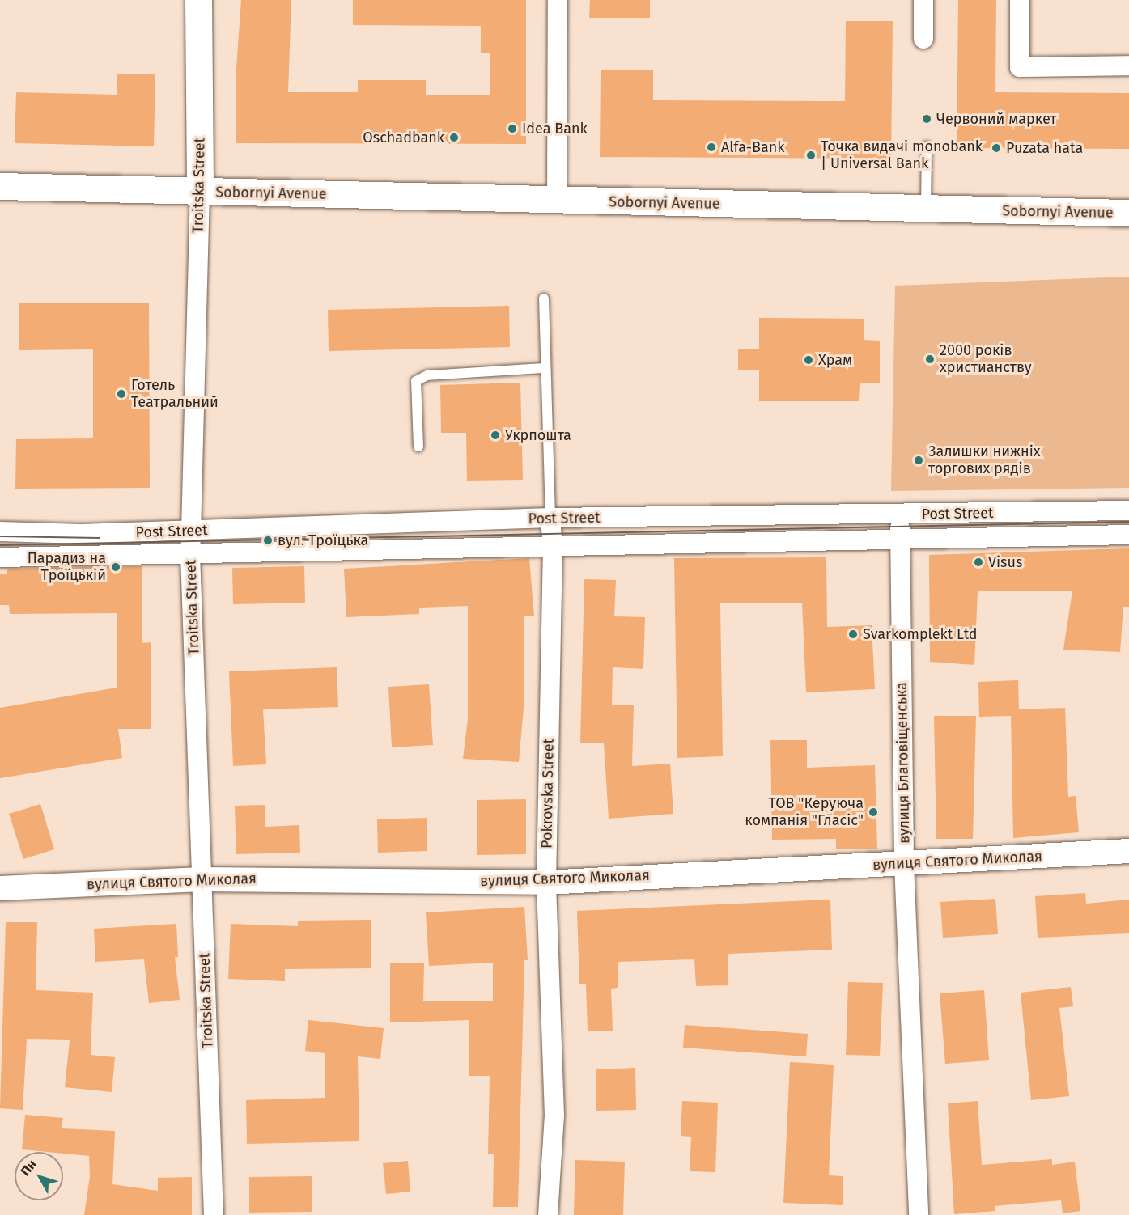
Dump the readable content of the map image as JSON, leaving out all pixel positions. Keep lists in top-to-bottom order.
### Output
{
  "streets": {
    "main road": ["Troitska Street", "Sobornyi Avenue"],
    "street": [
      "Post Street",
      "вулиця Благовіщенська",
      "Pokrovska Street",
      "вулиця Святого Миколая"
    ]
  },
  "crossings": [
    ["Troitska Street", "Sobornyi Avenue"],
    ["Troitska Street", "Post Street"],
    ["Troitska Street", "вулиця Святого Миколая"],
    ["Post Street", "вулиця Благовіщенська"],
    ["Post Street", "Pokrovska Street"],
    ["вулиця Благовіщенська", "вулиця Святого Миколая"],
    ["Pokrovska Street", "вулиця Святого Миколая"]
  ],
  "places": [
    "Червоний маркет",
    "Idea Bank",
    "Oschadbank",
    "Alfa-Bank",
    "Puzata hata",
    "Точка видачі monobank | Universal Bank",
    "2000 років христианству",
    "Храм",
    "Готель Театральний",
    "Укрпошта",
    "Залишки нижніх торгових рядів",
    "вул. Троїцька",
    "Visus",
    "Парадиз на Троїцькій",
    "Svarkomplekt Ltd",
    "ТОВ \"Керуюча компанія \"Гласіс\""
  ],
  "north": "top left"
}
